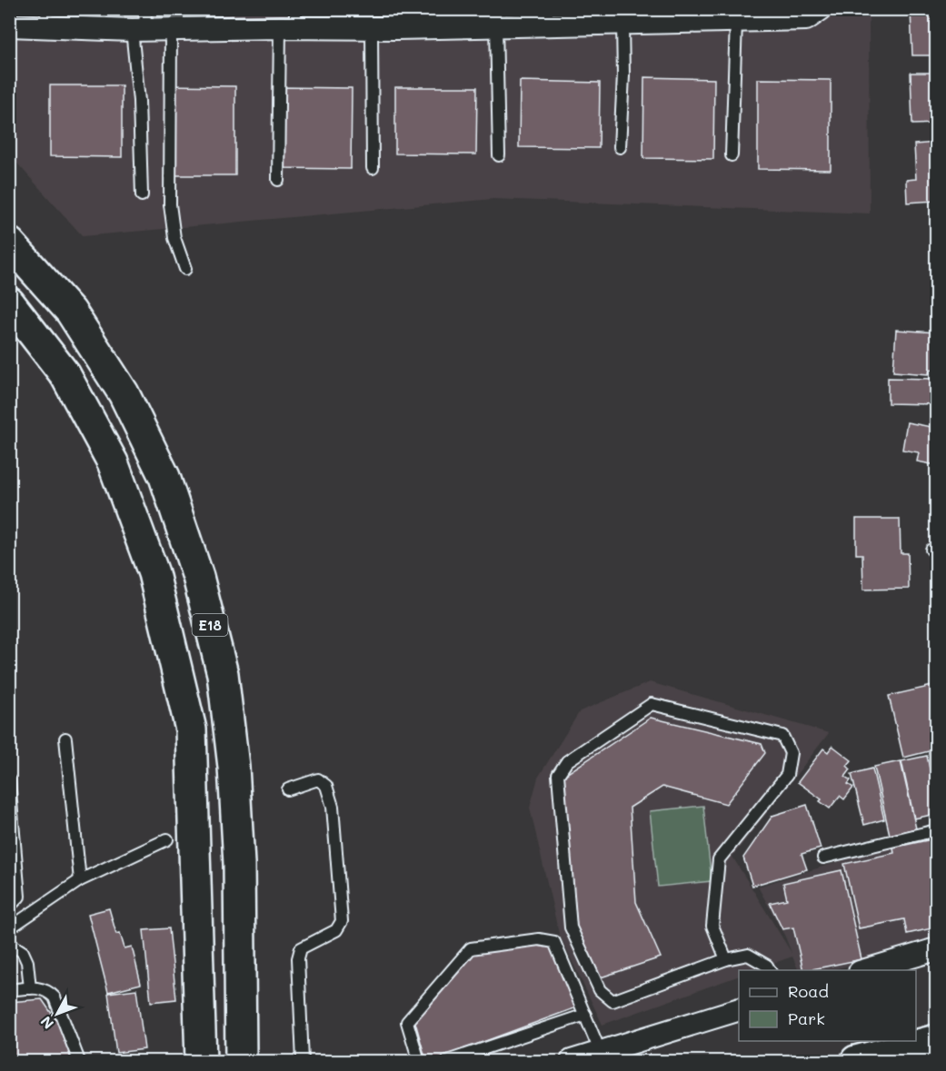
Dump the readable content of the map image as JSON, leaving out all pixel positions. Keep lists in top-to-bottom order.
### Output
{
  "streets": {
    "highway": ["E18"]
  },
  "legend": ["Road", "Park"],
  "north": "bottom left"
}
